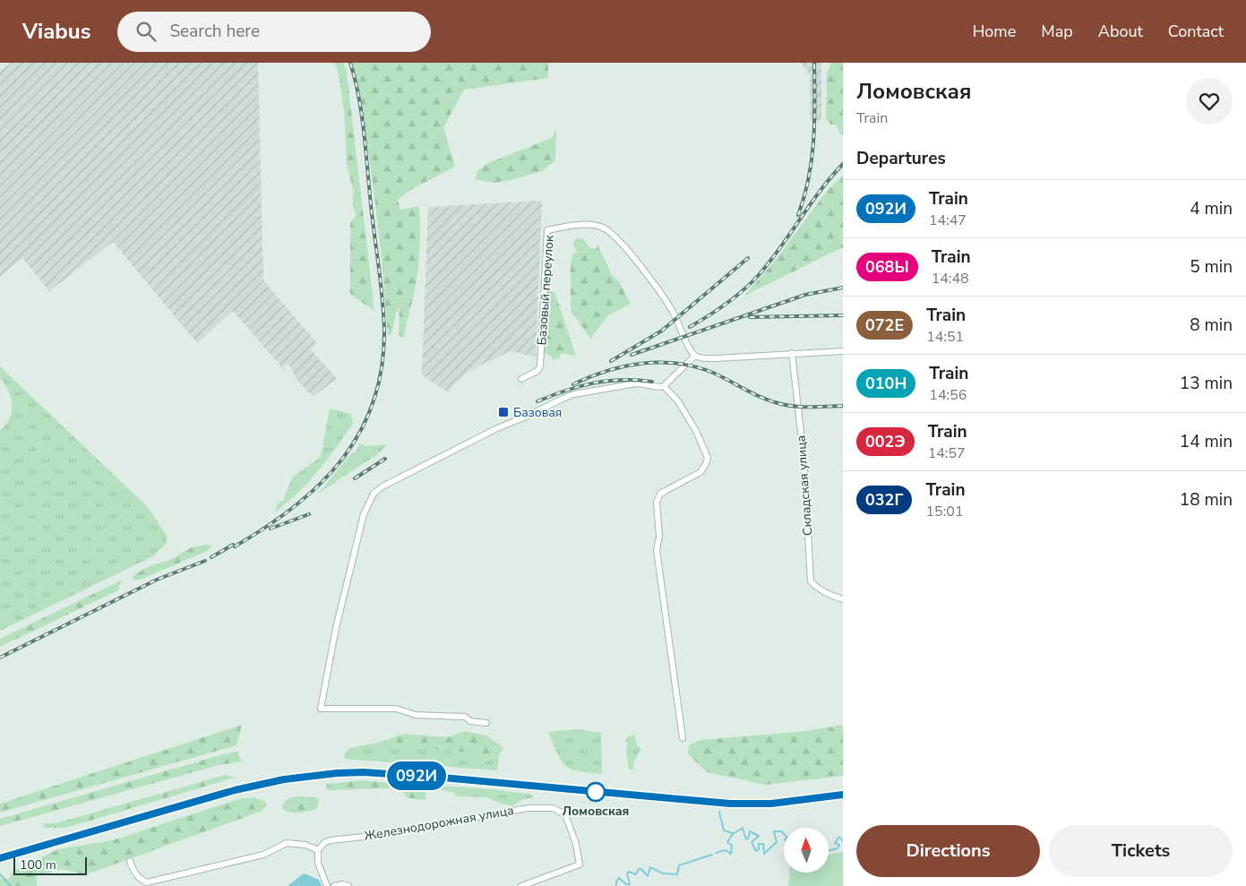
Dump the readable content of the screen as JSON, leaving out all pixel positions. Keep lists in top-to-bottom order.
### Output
{
  "streets": {
    "street": ["Базовый переулок", "Складская улица", "Железнодорожная улица"]
  },
  "places": {
    "transit": ["Базовая"],
    "other": ["Ломовская"]
  },
  "scale_bar": "100 m",
  "north": "top",
  "page": {
    "header": "Viabus",
    "search": "Search here",
    "nav": [
      "Home",
      "Map",
      "About",
      "Contact"
    ],
    "on_map": "092И",
    "heading": [
      ["Ломовская", "Train"],
      "Departures"
    ],
    "list": [
      {
        "mark": "092И",
        "name": "Train",
        "note": "14:47",
        "value": "4 min"
      },
      {
        "mark": "068Ы",
        "name": "Train",
        "note": "14:48",
        "value": "5 min"
      },
      {
        "mark": "072Е",
        "name": "Train",
        "note": "14:51",
        "value": "8 min"
      },
      {
        "mark": "010Н",
        "name": "Train",
        "note": "14:56",
        "value": "13 min"
      },
      {
        "mark": "002Э",
        "name": "Train",
        "note": "14:57",
        "value": "14 min"
      },
      {
        "mark": "032Г",
        "name": "Train",
        "note": "15:01",
        "value": "18 min"
      }
    ],
    "buttons": ["Directions", "Tickets"],
    "scale": "100 m"
  }
}
